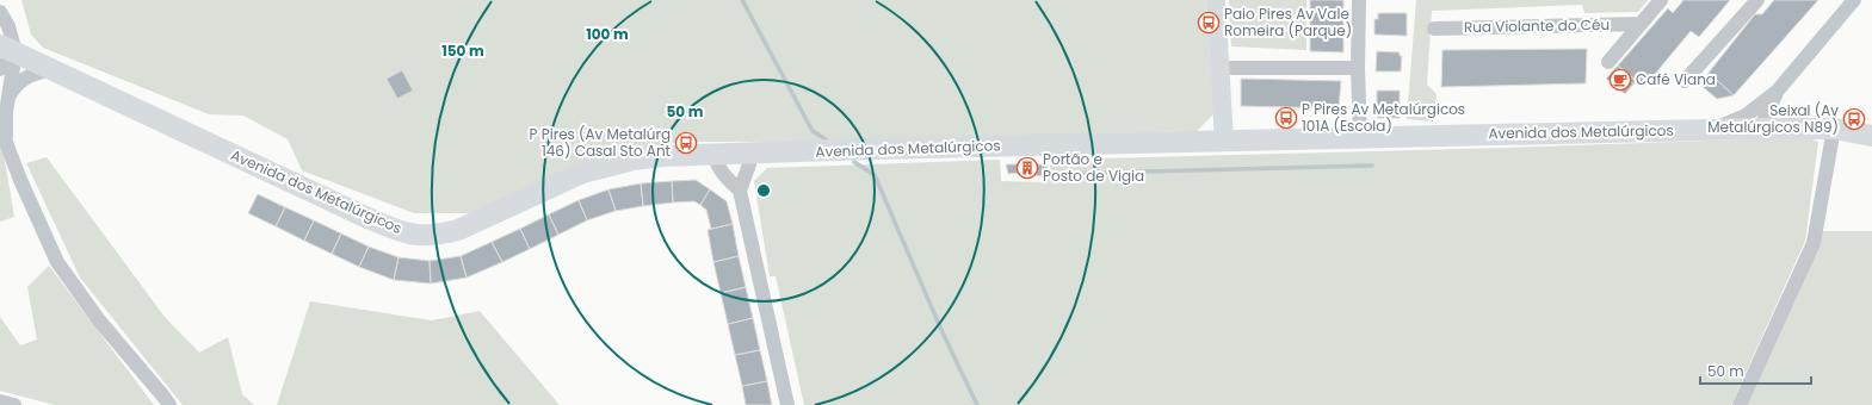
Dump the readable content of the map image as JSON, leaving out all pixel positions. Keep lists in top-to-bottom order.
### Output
{
  "streets": {
    "main road": ["Avenida dos Metalúrgicos"],
    "street": ["Rua Violante do Céu"]
  },
  "places": {
    "bus stop": [
      "Paio Pires Av Vale Romeira (Parque)",
      "P Pires Av Metalúrgicos 101A (Escola)",
      "Seixal (Av Metalúrgicos N89)",
      "P Pires (Av Metalúrg 146) Casal Sto Ant"
    ],
    "cafe": ["Café Viana"],
    "building": ["Portão e Posto de Vigia"]
  },
  "scale_bar": "50 m",
  "rings": ["100 m", "150 m", "50 m"]
}
